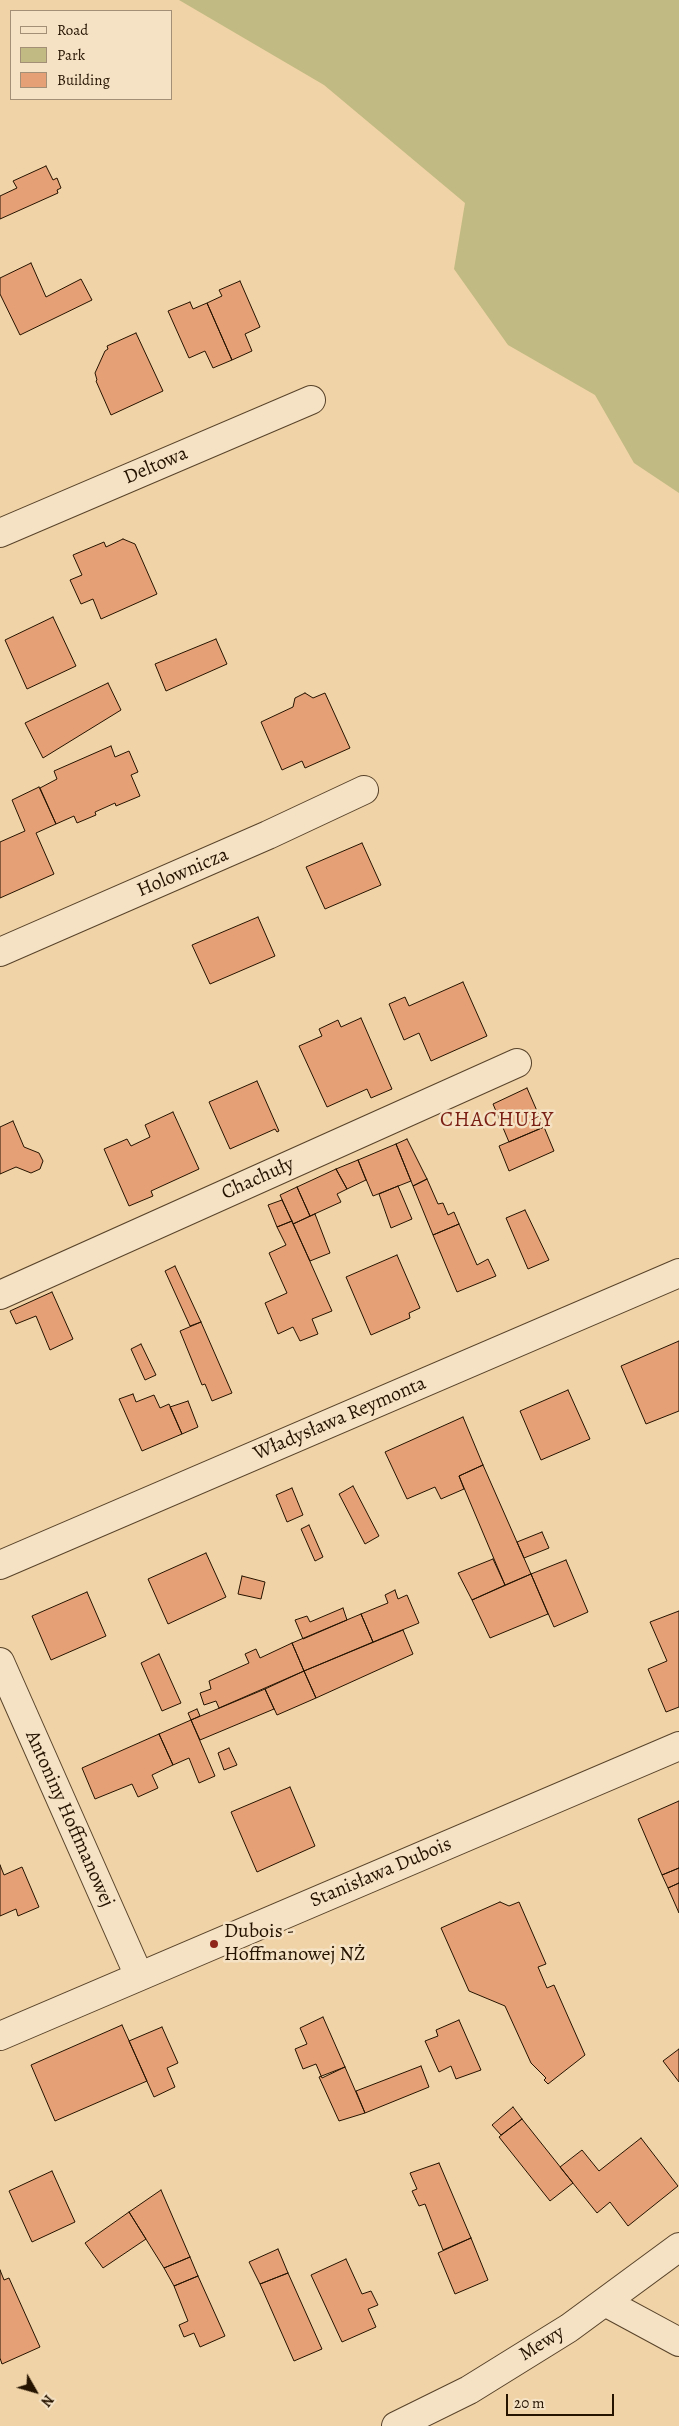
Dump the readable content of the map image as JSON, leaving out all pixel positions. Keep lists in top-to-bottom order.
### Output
{
  "streets": {
    "street": [
      "Deltowa",
      "Holownicza",
      "Chachuły",
      "Władysława Reymonta",
      "Antoniny Hoffmanowej",
      "Stanisława Dubois",
      "Mewy"
    ]
  },
  "crossings": [
    ["Antoniny Hoffmanowej", "Stanisława Dubois"]
  ],
  "districts": ["CHACHUŁY"],
  "places": ["Dubois - Hoffmanowej NŻ"],
  "legend": ["Road", "Park", "Building"],
  "scale_bar": "20 m",
  "north": "bottom right"
}
